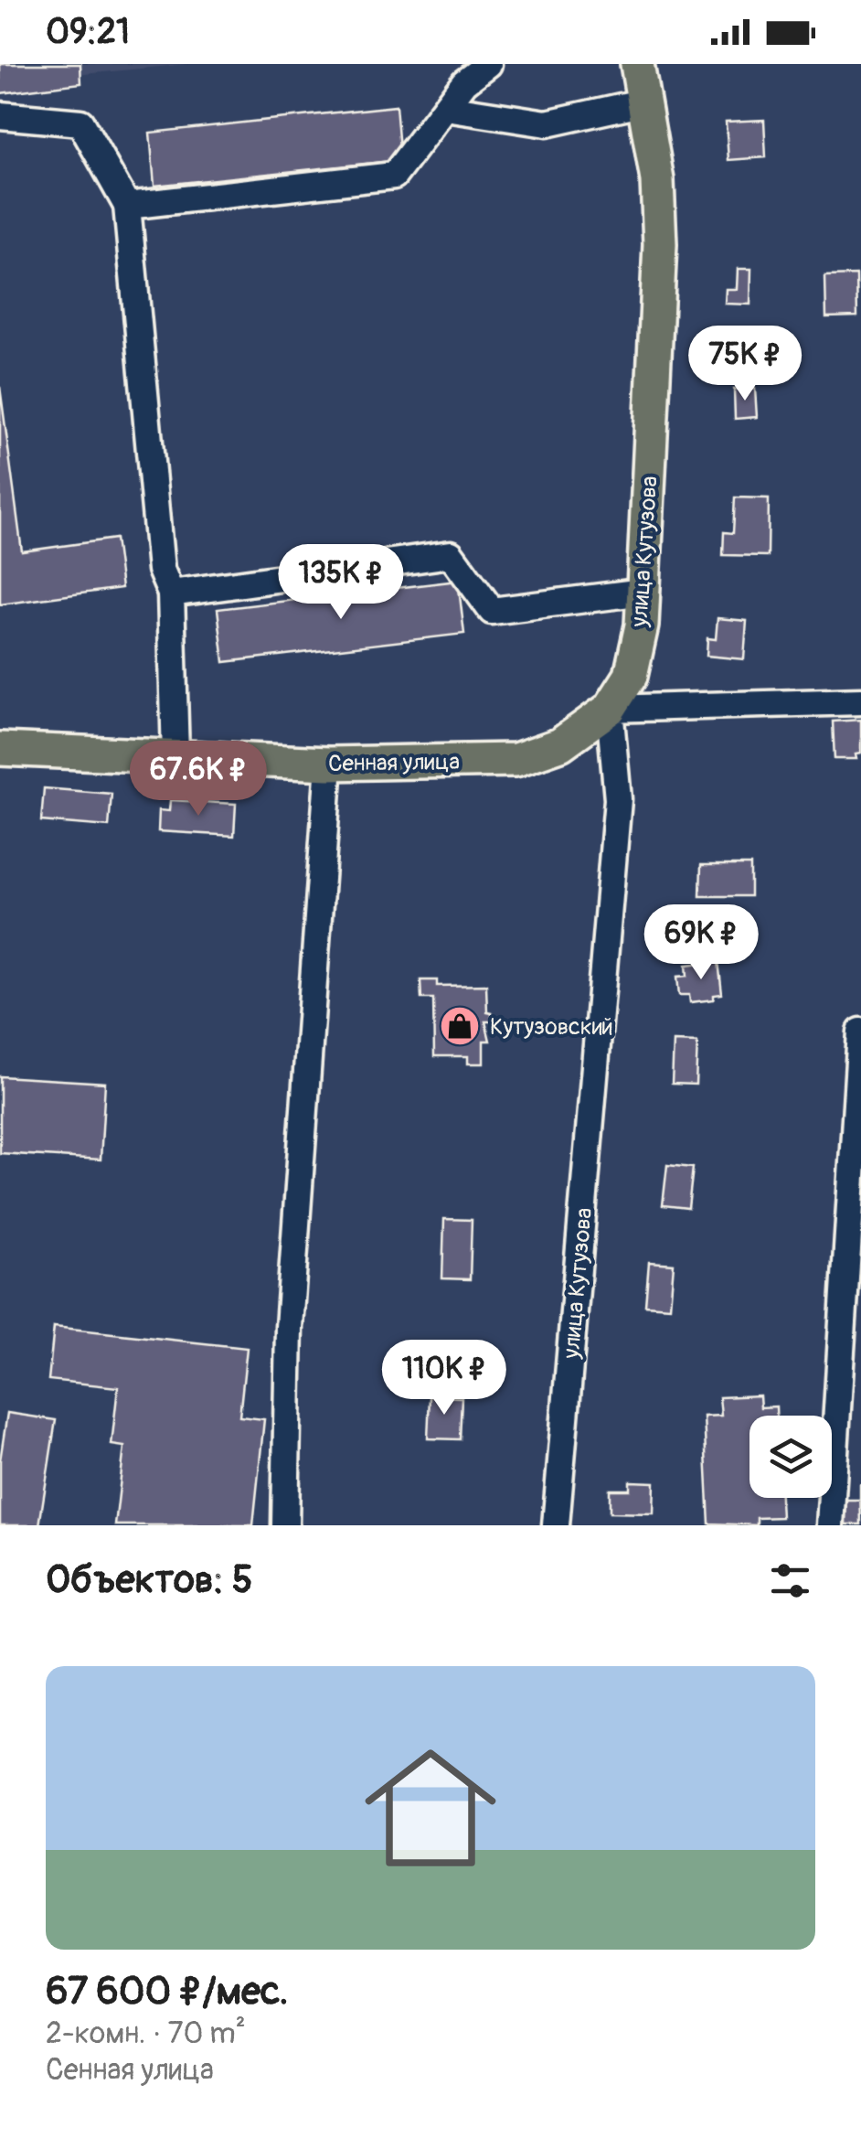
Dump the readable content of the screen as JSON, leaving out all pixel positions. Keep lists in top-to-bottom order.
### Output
{
  "streets": {
    "main road": ["улица Кутузова", "Сенная улица"]
  },
  "crossings": [
    ["улица Кутузова", "Сенная улица"]
  ],
  "places": {
    "shop": ["Кутузовский"]
  },
  "page": {
    "status": "09:21",
    "price": [
      "75K ₽",
      "135K ₽",
      "67.6K ₽",
      "69K ₽",
      "110K ₽"
    ],
    "heading": "Объектов: 5",
    "list": [
      {
        "name": "67 600 ₽/мес.",
        "note": "2-комн. · 70 m² · Сенная улица"
      }
    ]
  }
}
